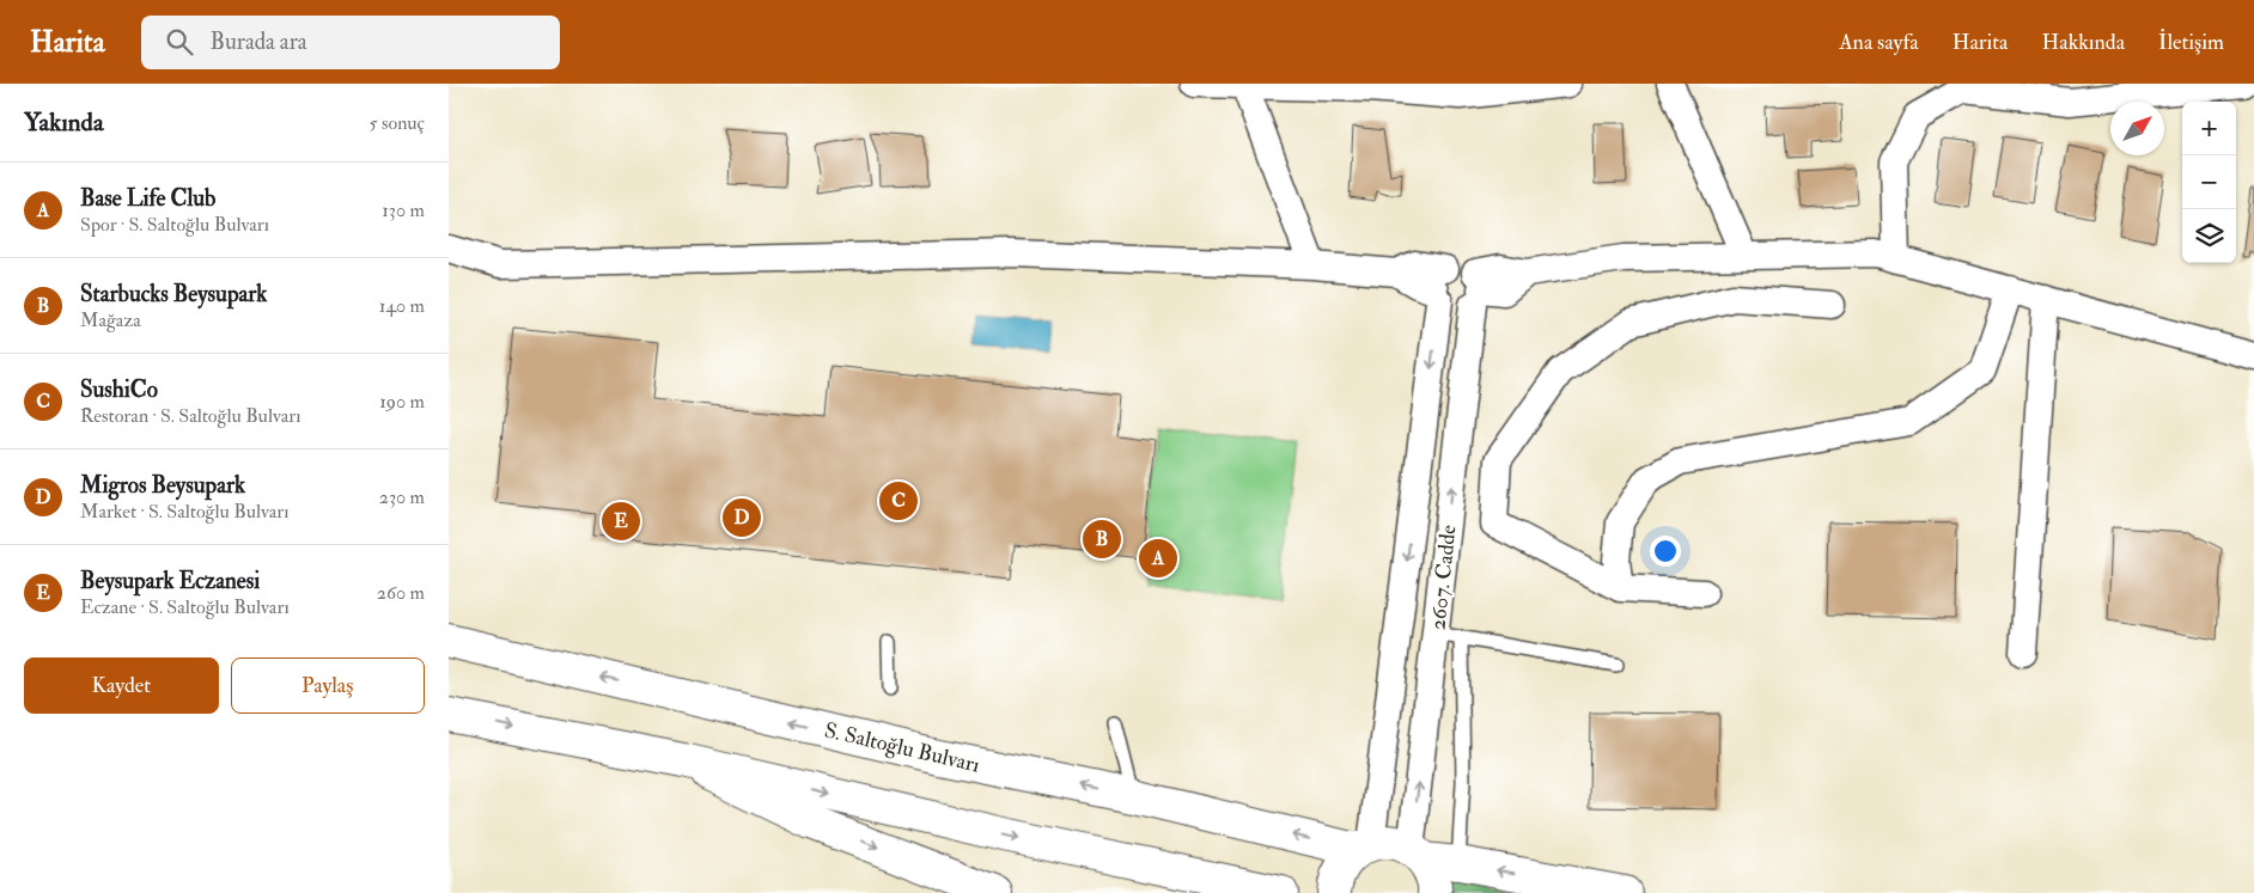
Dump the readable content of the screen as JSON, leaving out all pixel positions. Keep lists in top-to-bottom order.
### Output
{
  "streets": {
    "main road": ["S. Saltoğlu Bulvarı"],
    "street": ["2607. Cadde"]
  },
  "crossings": [
    ["2607. Cadde", "S. Saltoğlu Bulvarı"]
  ],
  "north": "top right",
  "page": {
    "header": "Harita",
    "search": "Burada ara",
    "nav": [
      "Ana sayfa",
      "Harita",
      "Hakkında",
      "İletişim"
    ],
    "heading": ["Yakında", "5 sonuç"],
    "map_buttons": ["+", "−"],
    "list": [
      {
        "mark": "A",
        "name": "Base Life Club",
        "note": "Spor · S. Saltoğlu Bulvarı",
        "value": "130 m"
      },
      {
        "mark": "B",
        "name": "Starbucks Beysupark",
        "note": "Mağaza",
        "value": "140 m"
      },
      {
        "mark": "C",
        "name": "SushiCo",
        "note": "Restoran · S. Saltoğlu Bulvarı",
        "value": "190 m"
      },
      {
        "mark": "D",
        "name": "Migros Beysupark",
        "note": "Market · S. Saltoğlu Bulvarı",
        "value": "230 m"
      },
      {
        "mark": "E",
        "name": "Beysupark Eczanesi",
        "note": "Eczane · S. Saltoğlu Bulvarı",
        "value": "260 m"
      }
    ],
    "pins": [
      "C",
      "D",
      "E",
      "B",
      "A"
    ],
    "buttons": ["Kaydet", "Paylaş"]
  }
}
